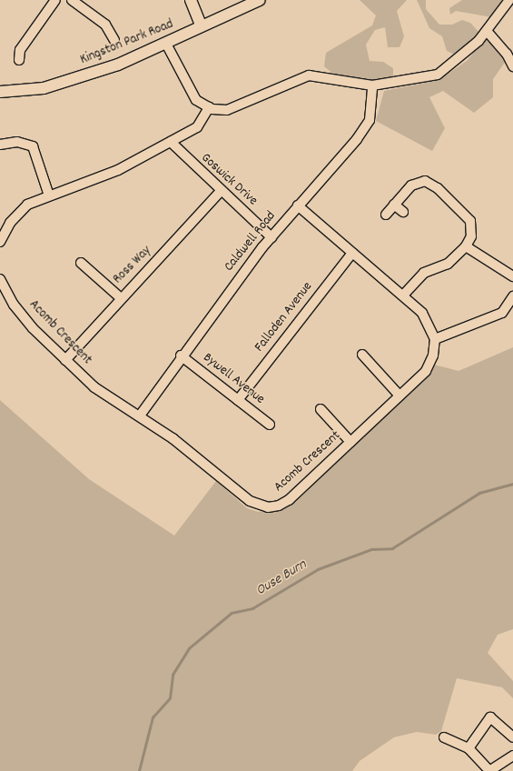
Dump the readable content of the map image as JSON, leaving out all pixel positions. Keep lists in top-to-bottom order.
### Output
{
  "streets": {
    "street": [
      "Kingston Park Road",
      "Goswick Drive",
      "Caldwell Road",
      "Ross Way",
      "Falloden Avenue",
      "Acomb Crescent",
      "Bywell Avenue"
    ]
  },
  "crossings": [
    ["Goswick Drive", "Caldwell Road"],
    ["Goswick Drive", "Ross Way"],
    ["Caldwell Road", "Acomb Crescent"],
    ["Caldwell Road", "Bywell Avenue"],
    ["Ross Way", "Acomb Crescent"],
    ["Falloden Avenue", "Bywell Avenue"]
  ],
  "water": ["Ouse Burn"]
}
